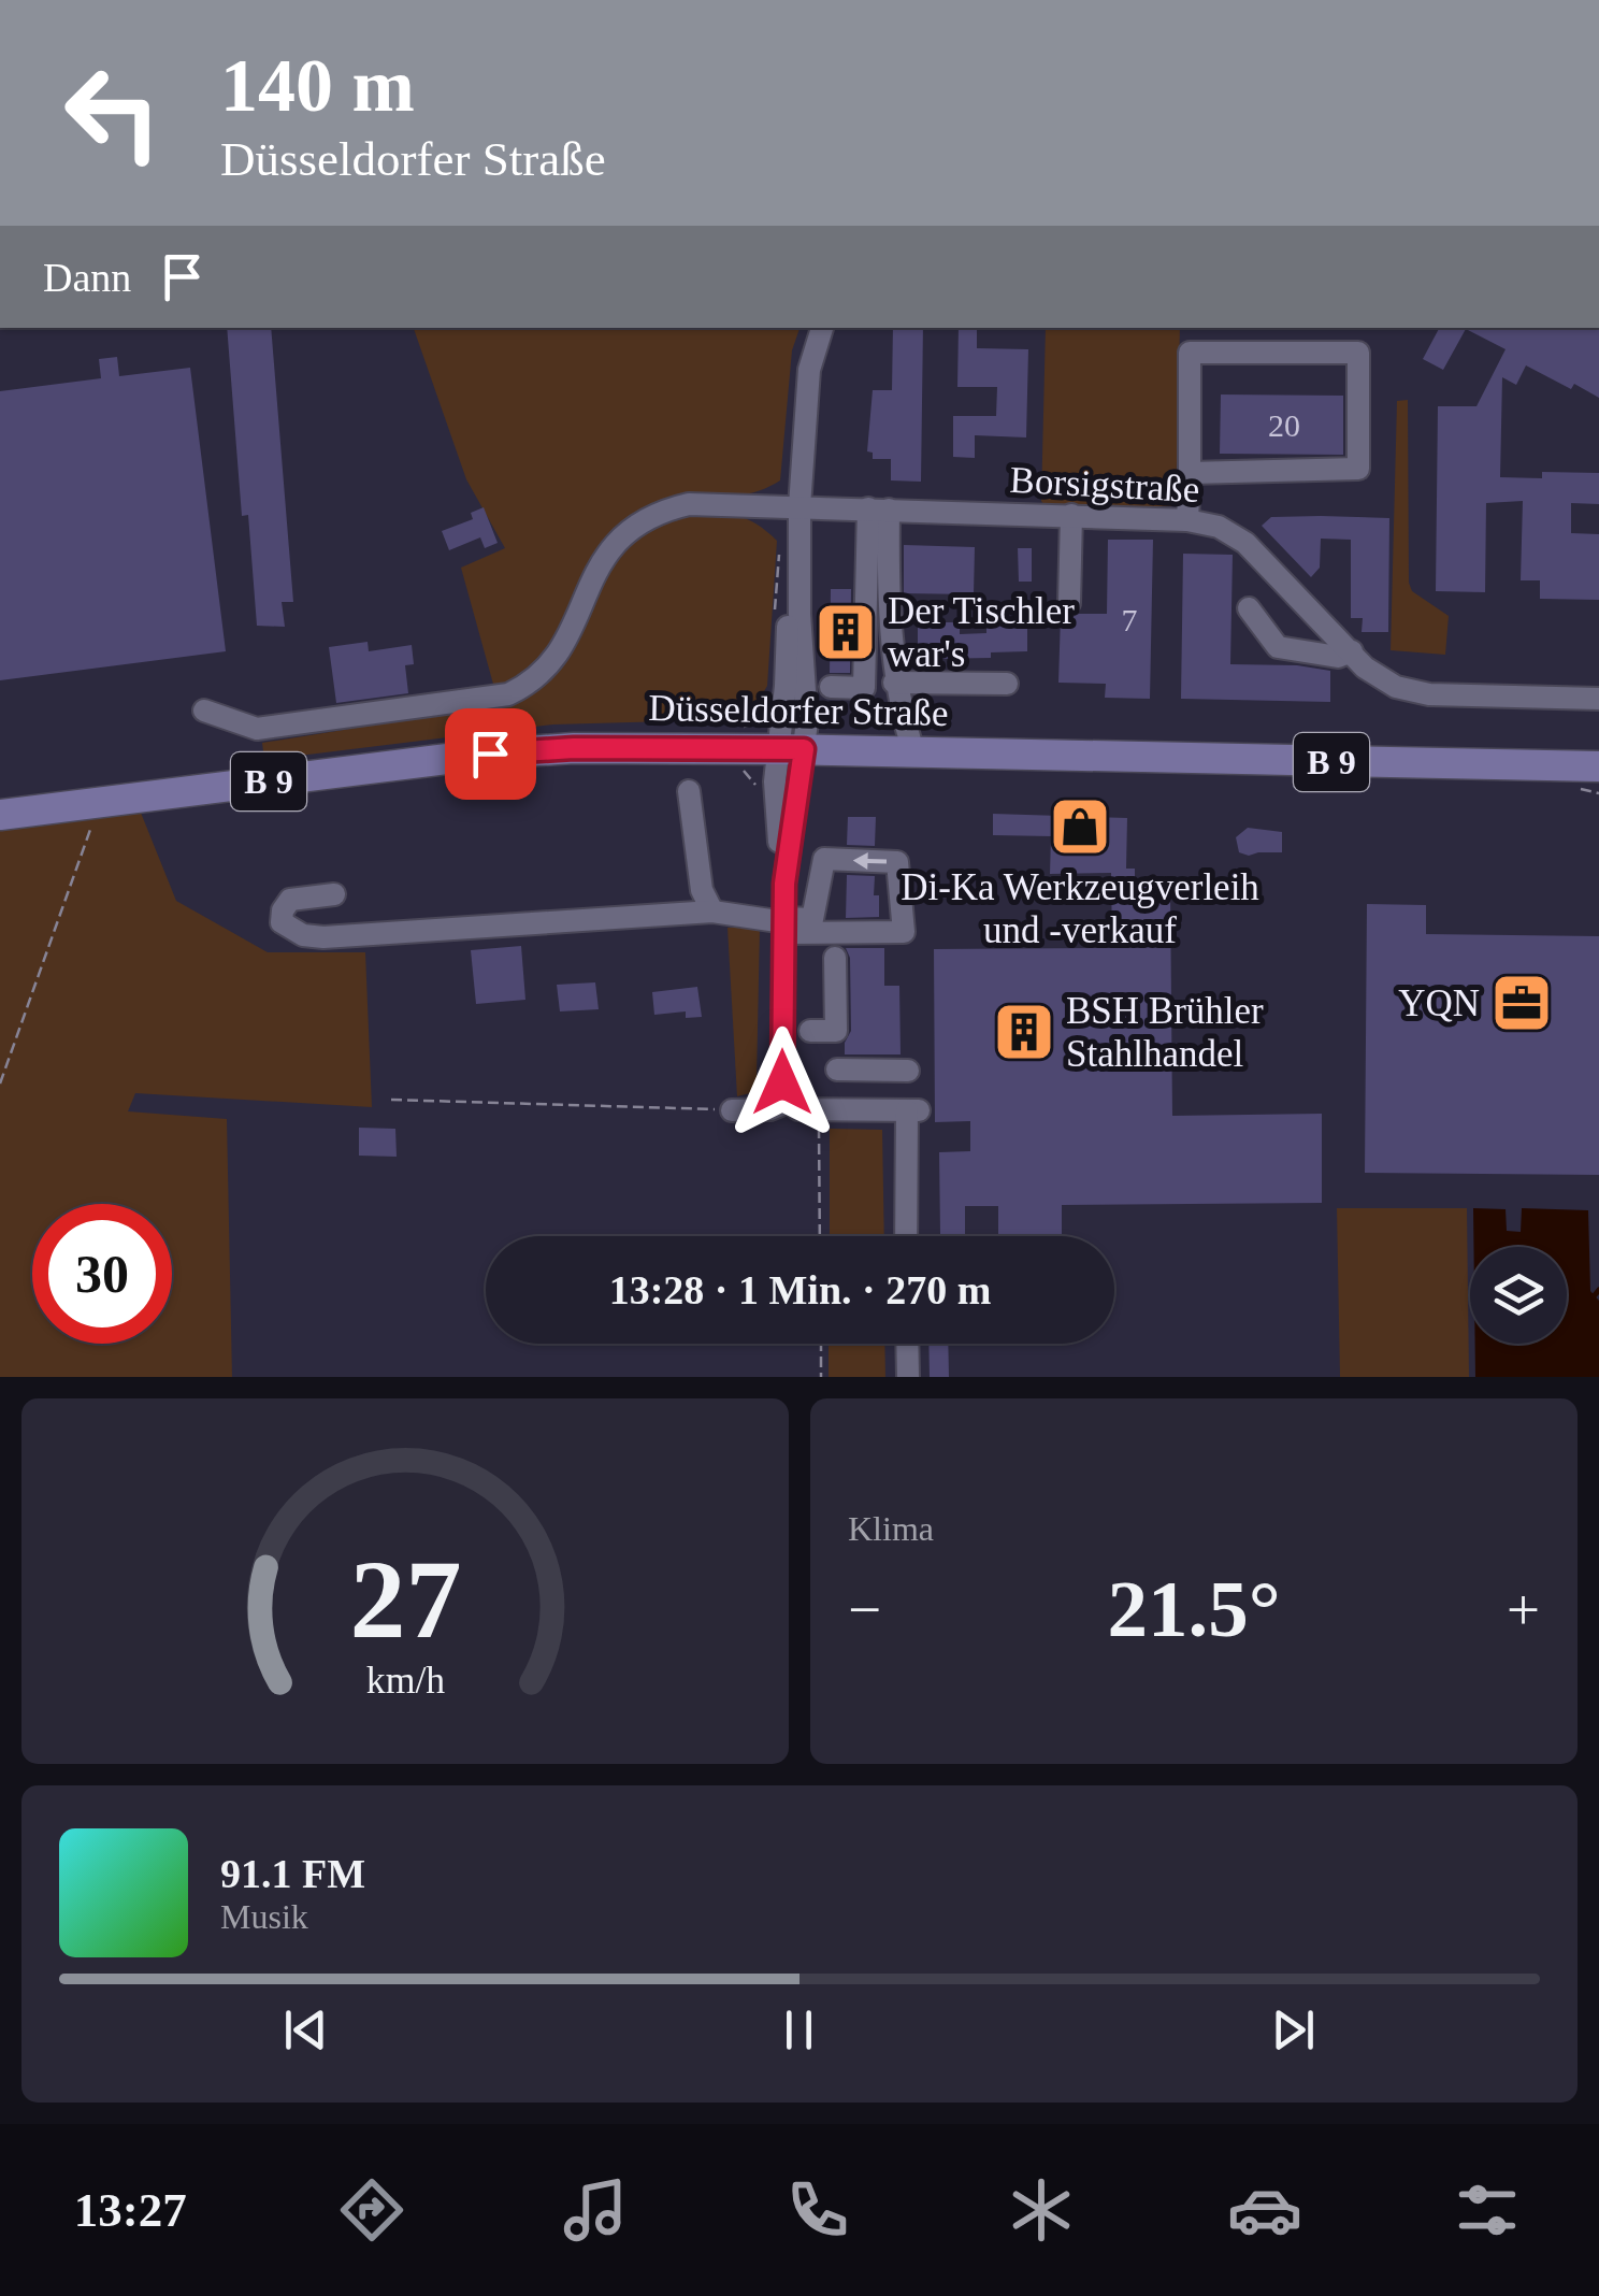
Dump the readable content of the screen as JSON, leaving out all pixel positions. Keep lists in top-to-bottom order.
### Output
{
  "streets": {
    "main road": ["Düsseldorfer Straße", "B 9"],
    "street": ["Borsigstraße"]
  },
  "places": {
    "building": ["Der Tischler war's", "BSH Brühler Stahlhandel"],
    "shop": ["Di-Ka Werkzeugverleih und -verkauf"],
    "office": ["YQN"]
  },
  "house_numbers": ["20", "7"],
  "page": {
    "turn": ["140 m", "Düsseldorfer Straße"],
    "then": "Dann",
    "limit": "30",
    "trip": "13:28 · 1 Min. · 270 m",
    "tile": "Klima",
    "heat": ["−", "21.5°", "+"],
    "song": ["91.1 FM", "Musik"],
    "tabs": "13:27",
    "gauge": ["27", "km/h"]
  }
}
